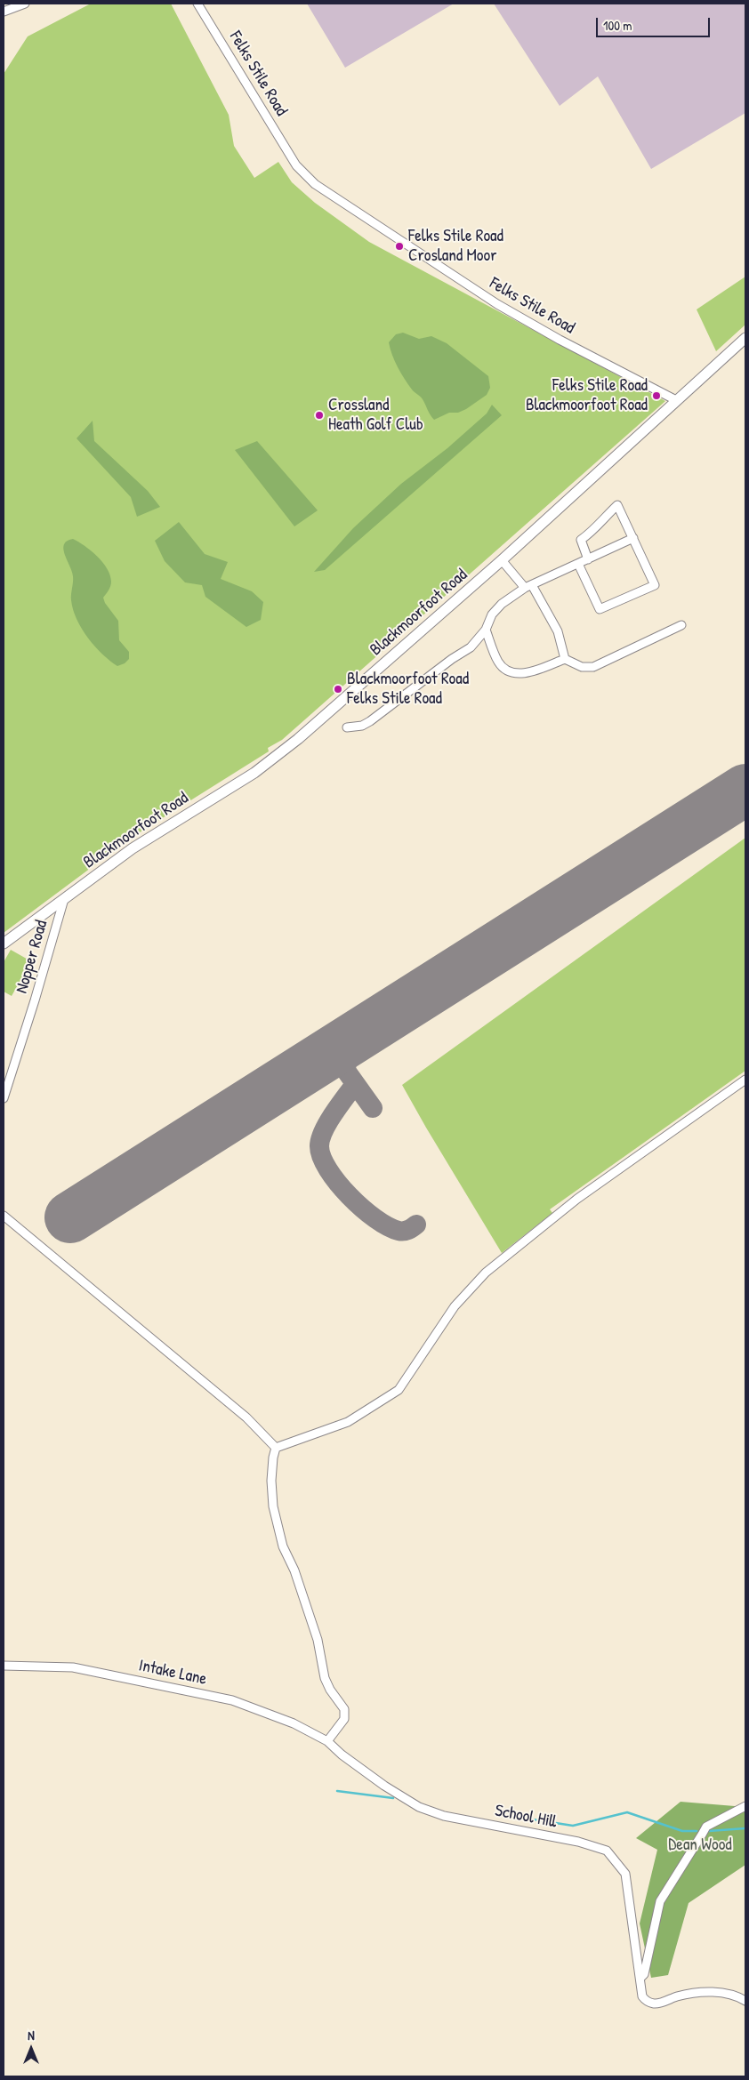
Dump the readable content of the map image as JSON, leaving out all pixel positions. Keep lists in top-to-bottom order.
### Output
{
  "streets": {
    "street": [
      "Felks Stile Road",
      "Blackmoorfoot Road",
      "Nopper Road",
      "Intake Lane",
      "School Hill"
    ]
  },
  "crossings": [
    ["Felks Stile Road", "Blackmoorfoot Road"],
    ["Blackmoorfoot Road", "Nopper Road"],
    ["Intake Lane", "School Hill"]
  ],
  "parks": ["Dean Wood"],
  "places": [
    "Felks Stile Road Crosland Moor",
    "Felks Stile Road Blackmoorfoot Road",
    "Crossland Heath Golf Club",
    "Blackmoorfoot Road Felks Stile Road"
  ],
  "scale_bar": "100 m",
  "north": "top"
}
